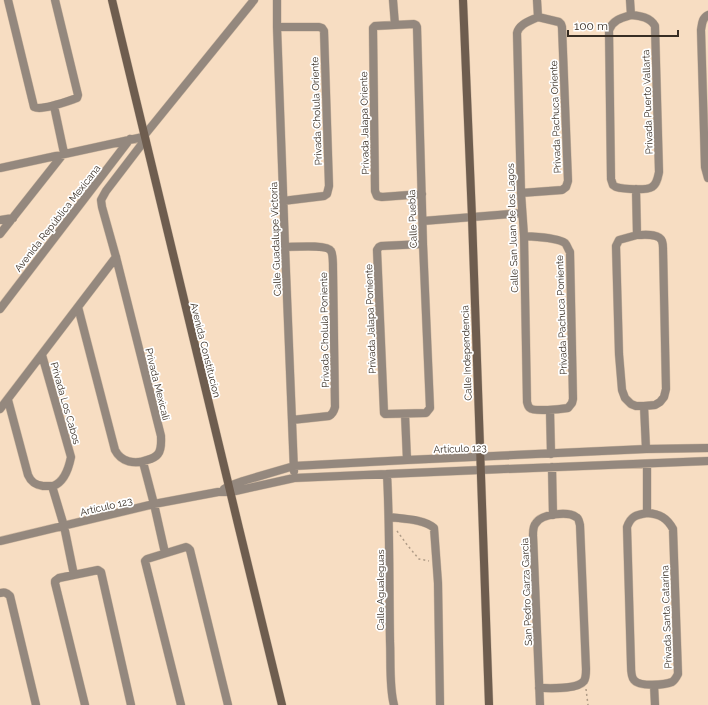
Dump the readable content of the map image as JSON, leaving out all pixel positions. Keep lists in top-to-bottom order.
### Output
{
  "streets": {
    "street": [
      "Privada Puerto Vallarta",
      "Privada Cholula Oriente",
      "Privada Pachuca Oriente",
      "Privada Jalapa Oriente",
      "Avenida República Mexicana",
      "Calle Puebla",
      "Calle San Juan de los Lagos",
      "Calle Guadalupe Victoria",
      "Privada Pachuca Poniente",
      "Privada Jalapa Poniente",
      "Privada Cholula Poniente",
      "Avenida Constitucion",
      "Calle Independencia",
      "Privada Mexicali",
      "Privada Los Cabos",
      "Artículo 123",
      "Calle Agualeguas",
      "San Pedro Garza Garcia",
      "Privada Santa Catarina"
    ]
  },
  "crossings": [
    ["Privada Cholula Oriente", "Calle Guadalupe Victoria"],
    ["Privada Pachuca Oriente", "Calle San Juan de los Lagos"],
    ["Privada Jalapa Oriente", "Calle Puebla"],
    ["Calle Puebla", "Privada Jalapa Poniente"],
    ["Calle San Juan de los Lagos", "Privada Pachuca Poniente"],
    ["Calle Guadalupe Victoria", "Privada Cholula Poniente"],
    ["Calle Guadalupe Victoria", "Artículo 123"],
    ["Avenida Constitucion", "Privada Mexicali"],
    ["Avenida Constitucion", "Artículo 123"],
    ["Calle Independencia", "Artículo 123"],
    ["Artículo 123", "Calle Agualeguas"]
  ],
  "scale_bar": "100 m"
}
